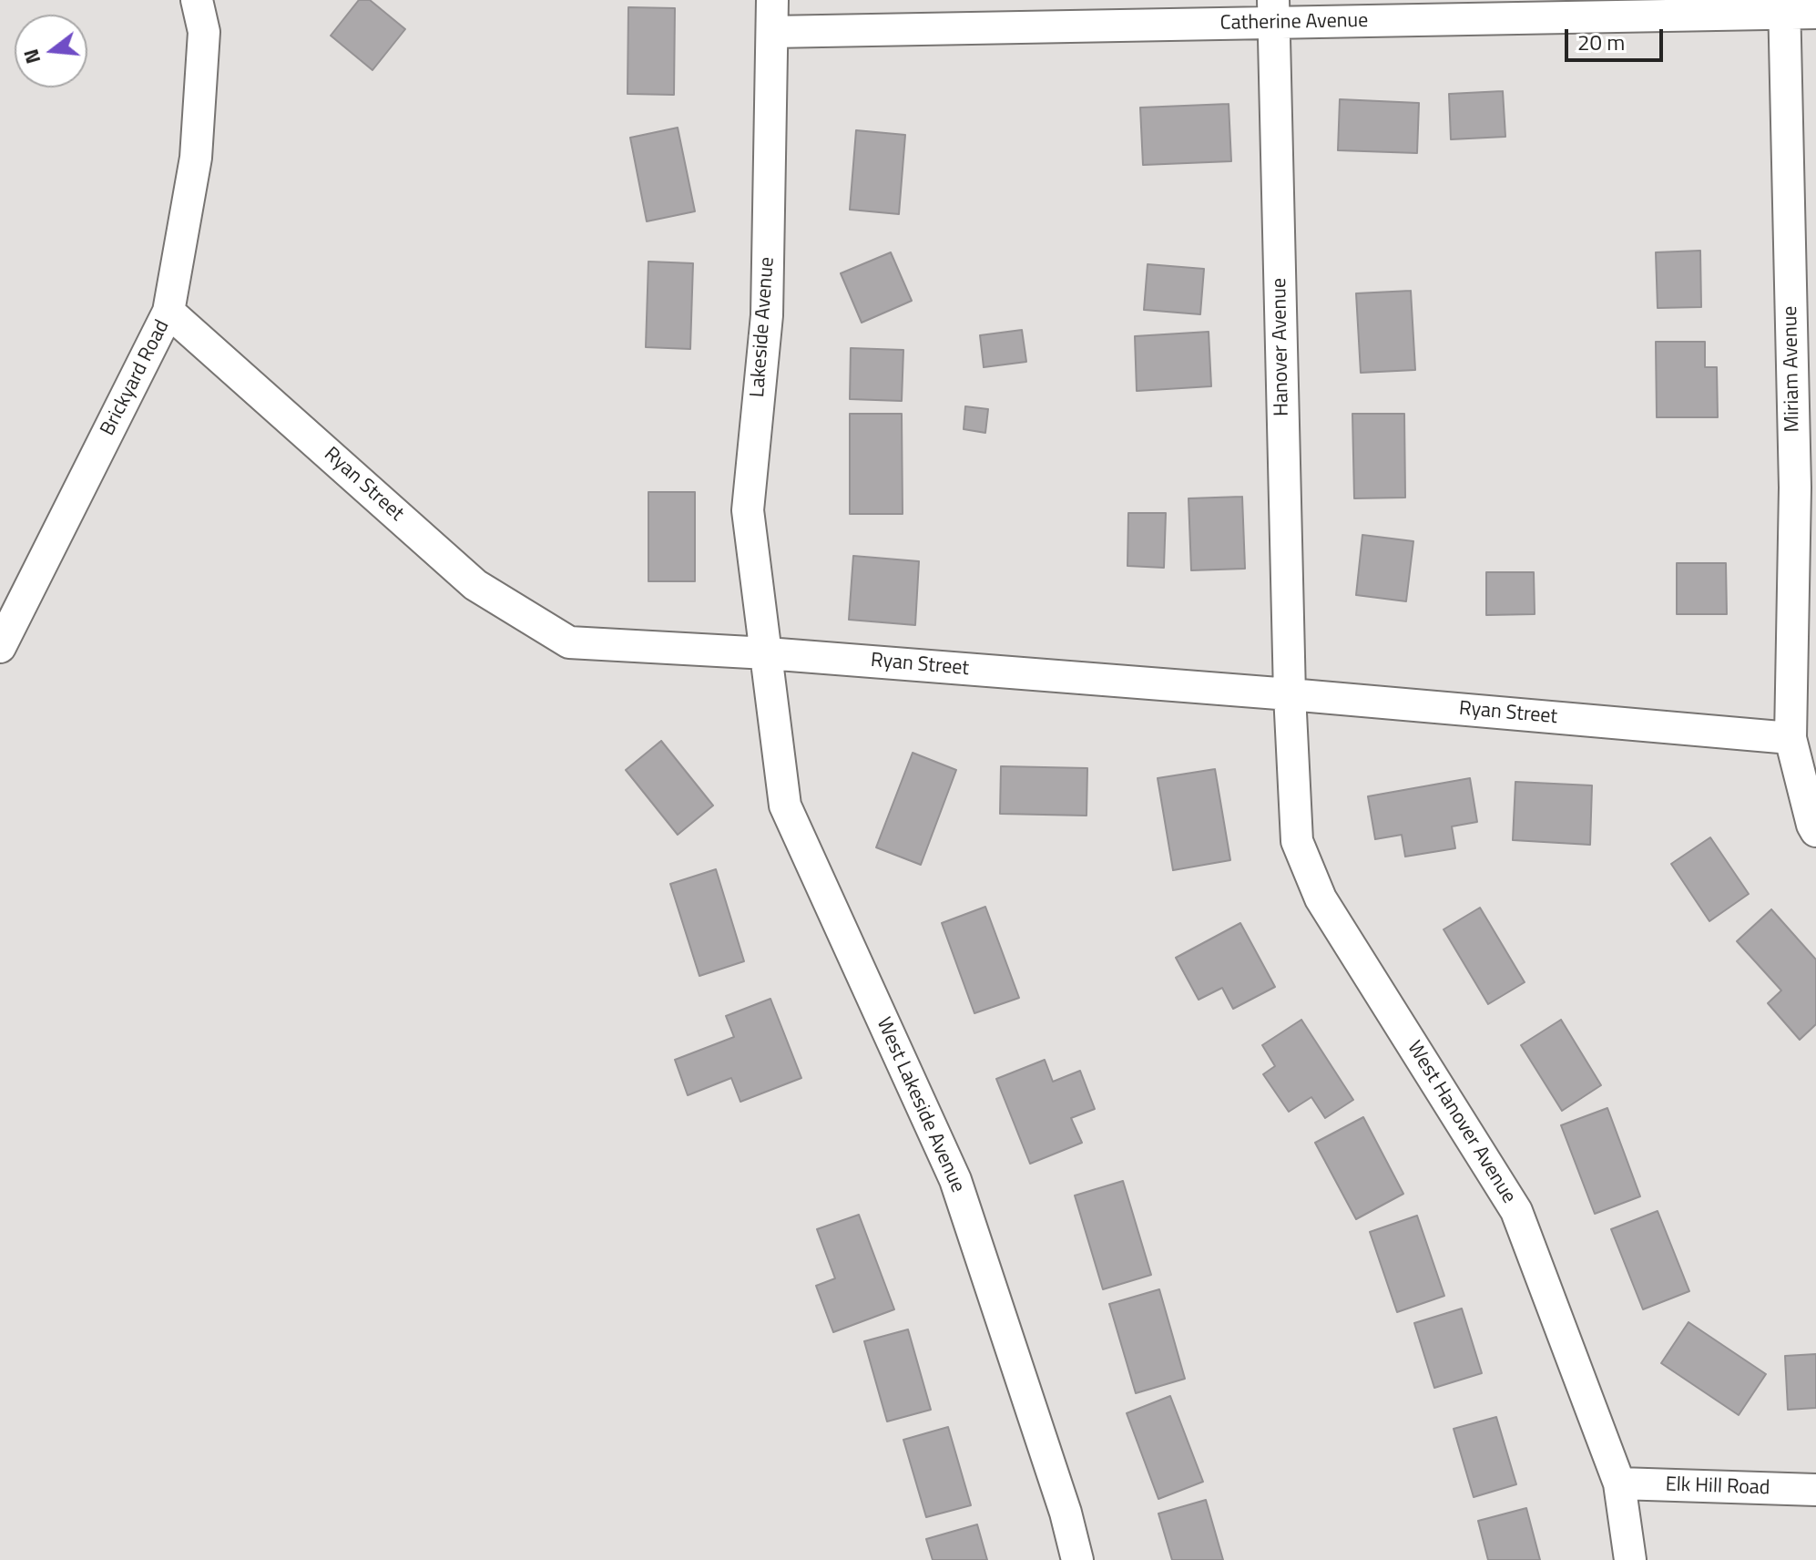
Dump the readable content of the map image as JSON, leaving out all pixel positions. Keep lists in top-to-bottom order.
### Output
{
  "streets": {
    "street": [
      "Catherine Avenue",
      "Lakeside Avenue",
      "Hanover Avenue",
      "Miriam Avenue",
      "Brickyard Road",
      "Ryan Street",
      "West Lakeside Avenue",
      "West Hanover Avenue",
      "Elk Hill Road"
    ]
  },
  "crossings": [
    ["Catherine Avenue", "Lakeside Avenue"],
    ["Catherine Avenue", "Hanover Avenue"],
    ["Catherine Avenue", "Miriam Avenue"],
    ["Lakeside Avenue", "Ryan Street"],
    ["Lakeside Avenue", "West Lakeside Avenue"],
    ["Hanover Avenue", "Ryan Street"],
    ["Hanover Avenue", "West Hanover Avenue"],
    ["Miriam Avenue", "Ryan Street"],
    ["Brickyard Road", "Ryan Street"],
    ["Ryan Street", "West Lakeside Avenue"],
    ["Ryan Street", "West Hanover Avenue"],
    ["West Hanover Avenue", "Elk Hill Road"]
  ],
  "scale_bar": "20 m",
  "north": "left"
}
